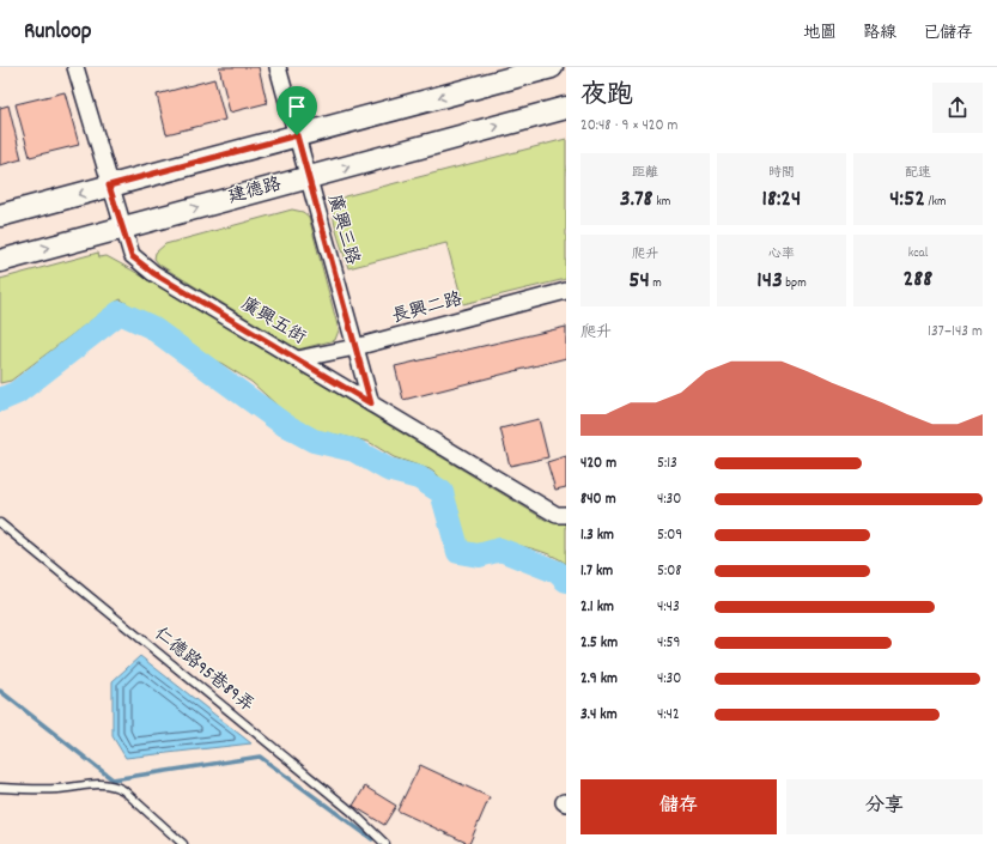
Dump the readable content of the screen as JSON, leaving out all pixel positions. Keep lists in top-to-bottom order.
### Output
{
  "streets": {
    "street": [
      "建德路",
      "廣興三路",
      "長興二路",
      "廣興五街"
    ],
    "lane": ["仁德路95巷89弄"]
  },
  "crossings": [
    ["建德路", "廣興三路"],
    ["建德路", "廣興五街"],
    ["廣興三路", "長興二路"],
    ["廣興三路", "廣興五街"],
    ["長興二路", "廣興五街"]
  ],
  "page": {
    "header": "Runloop",
    "nav": ["地圖", "路線", "已儲存"],
    "heading": ["夜跑", "20:48 · 9 × 420 m"],
    "stats": [
      ["距離", "3.78 km"],
      ["時間", "18:24"],
      ["配速", "4:52 /km"],
      ["爬升", "54 m"],
      ["心率", "143 bpm"],
      ["kcal", "288"]
    ],
    "chart": ["爬升", "137–143 m"],
    "list": [
      {
        "name": "420 m",
        "note": "5:13"
      },
      {
        "name": "840 m",
        "note": "4:30"
      },
      {
        "name": "1.3 km",
        "note": "5:09"
      },
      {
        "name": "1.7 km",
        "note": "5:08"
      },
      {
        "name": "2.1 km",
        "note": "4:43"
      },
      {
        "name": "2.5 km",
        "note": "4:59"
      },
      {
        "name": "2.9 km",
        "note": "4:30"
      },
      {
        "name": "3.4 km",
        "note": "4:42"
      }
    ],
    "buttons": ["儲存", "分享"]
  }
}
